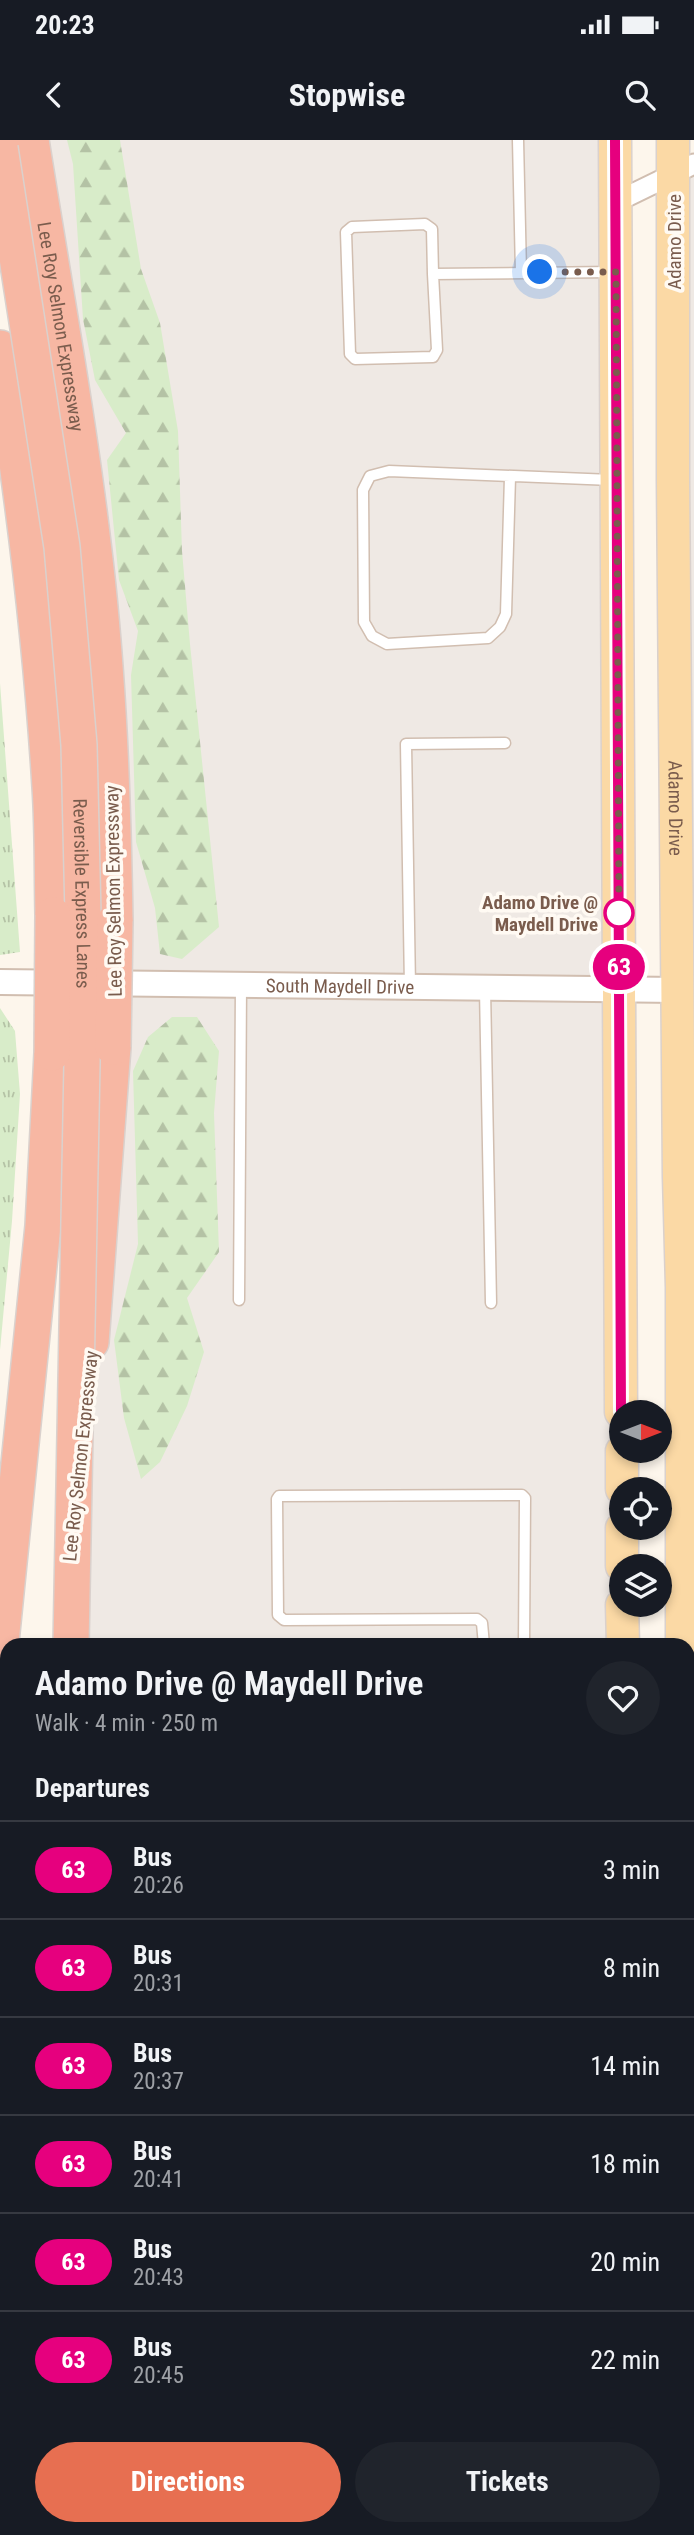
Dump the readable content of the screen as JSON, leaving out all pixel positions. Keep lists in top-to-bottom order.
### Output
{
  "streets": {
    "highway": ["Lee Roy Selmon Expressway", "Reversible Express Lanes"],
    "main road": ["Adamo Drive"],
    "street": ["South Maydell Drive"]
  },
  "crossings": [
    ["Adamo Drive", "South Maydell Drive"]
  ],
  "places": ["Adamo Drive @ Maydell Drive"],
  "lines": ["bus line 63"],
  "north": "right",
  "page": {
    "status": "20:23",
    "header": "Stopwise",
    "on_map": "63",
    "heading": [
      ["Adamo Drive @ Maydell Drive", "Walk · 4 min · 250 m"],
      "Departures"
    ],
    "list": [
      {
        "mark": "63",
        "name": "Bus",
        "note": "20:26",
        "value": "3 min"
      },
      {
        "mark": "63",
        "name": "Bus",
        "note": "20:31",
        "value": "8 min"
      },
      {
        "mark": "63",
        "name": "Bus",
        "note": "20:37",
        "value": "14 min"
      },
      {
        "mark": "63",
        "name": "Bus",
        "note": "20:41",
        "value": "18 min"
      },
      {
        "mark": "63",
        "name": "Bus",
        "note": "20:43",
        "value": "20 min"
      },
      {
        "mark": "63",
        "name": "Bus",
        "note": "20:45",
        "value": "22 min"
      }
    ],
    "buttons": ["Directions", "Tickets"]
  }
}
